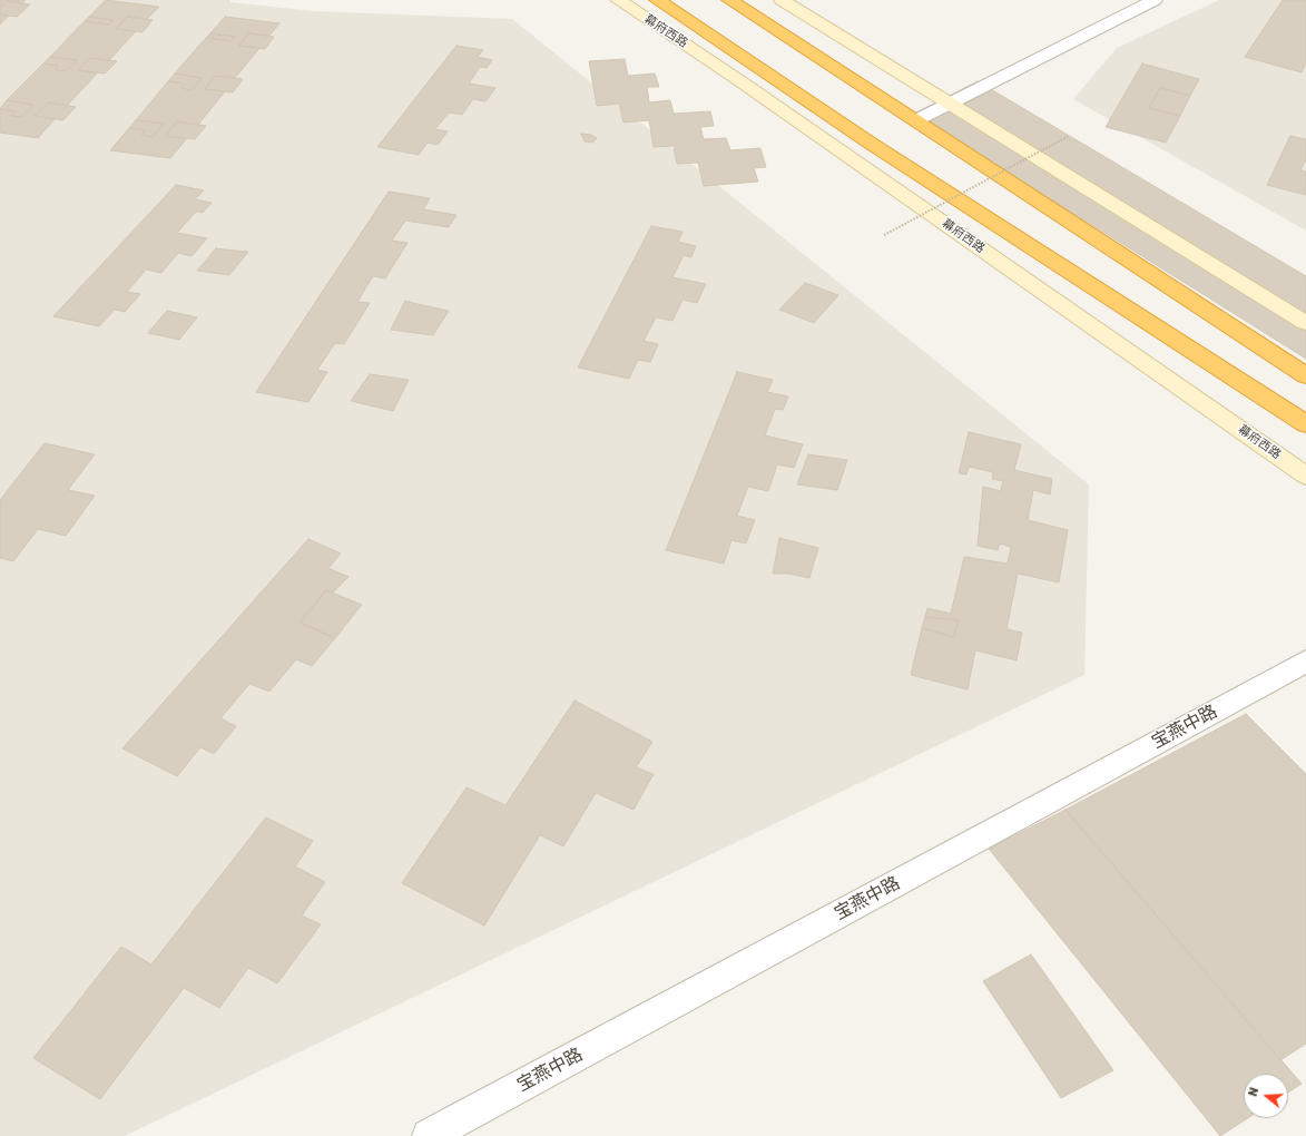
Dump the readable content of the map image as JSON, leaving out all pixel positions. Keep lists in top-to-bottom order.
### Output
{
  "streets": {
    "highway": ["幕府西路"],
    "street": ["宝燕中路"]
  },
  "north": "left"
}
